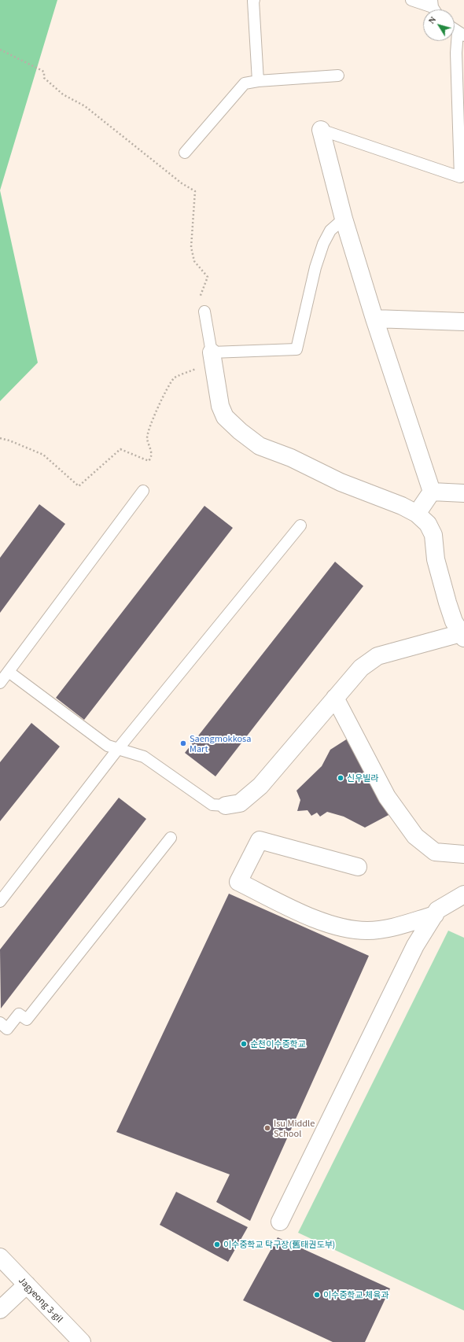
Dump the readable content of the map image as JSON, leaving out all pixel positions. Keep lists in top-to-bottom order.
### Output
{
  "streets": {
    "street": ["Jagyeong 3-gil"]
  },
  "places": [
    "Saengmokkosa Mart",
    "신우빌라",
    "순천이수중학교",
    "Isu Middle School",
    "이수중학교 탁구장(舊태권도부)",
    "이수중학교 체육과"
  ],
  "north": "top left"
}
